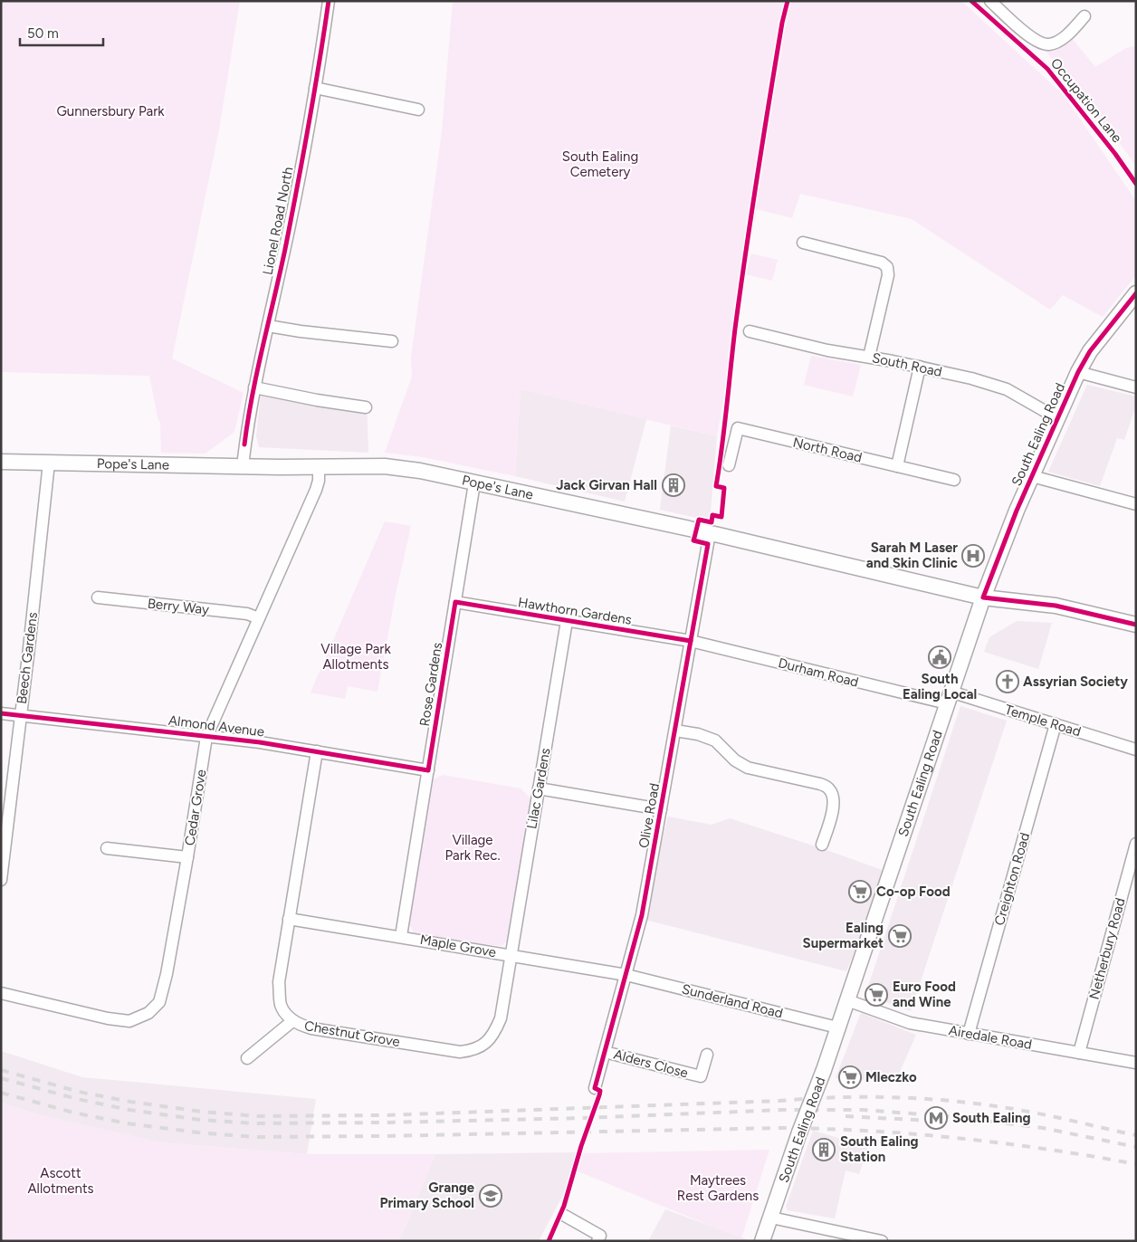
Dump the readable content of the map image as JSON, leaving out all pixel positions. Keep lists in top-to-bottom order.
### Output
{
  "streets": {
    "main road": ["South Ealing Road", "Pope's Lane"],
    "street": [
      "Lionel Road North",
      "South Road",
      "North Road",
      "Berry Way",
      "Hawthorn Gardens",
      "Beech Gardens",
      "Durham Road",
      "Rose Gardens",
      "Temple Road",
      "Almond Avenue",
      "Lilac Gardens",
      "Cedar Grove",
      "Olive Road",
      "Creighton Road",
      "Maple Grove",
      "Netherbury Road",
      "Sunderland Road",
      "Chestnut Grove",
      "Airedale Road",
      "Alders Close"
    ],
    "cycle path": ["Occupation Lane"]
  },
  "crossings": [
    ["Lionel Road North", "Pope's Lane"],
    ["South Road", "South Ealing Road"],
    ["South Ealing Road", "Pope's Lane"],
    ["South Ealing Road", "Durham Road"],
    ["South Ealing Road", "Temple Road"],
    ["South Ealing Road", "Sunderland Road"],
    ["South Ealing Road", "Airedale Road"],
    ["Pope's Lane", "Beech Gardens"],
    ["Pope's Lane", "Rose Gardens"],
    ["Pope's Lane", "Cedar Grove"],
    ["Pope's Lane", "Olive Road"],
    ["Berry Way", "Cedar Grove"],
    ["Hawthorn Gardens", "Durham Road"],
    ["Hawthorn Gardens", "Rose Gardens"],
    ["Hawthorn Gardens", "Lilac Gardens"],
    ["Hawthorn Gardens", "Olive Road"],
    ["Beech Gardens", "Almond Avenue"],
    ["Durham Road", "Temple Road"],
    ["Durham Road", "Olive Road"],
    ["Rose Gardens", "Almond Avenue"],
    ["Rose Gardens", "Maple Grove"],
    ["Temple Road", "Creighton Road"],
    ["Almond Avenue", "Cedar Grove"],
    ["Almond Avenue", "Chestnut Grove"],
    ["Lilac Gardens", "Maple Grove"],
    ["Lilac Gardens", "Chestnut Grove"],
    ["Olive Road", "Maple Grove"],
    ["Olive Road", "Sunderland Road"],
    ["Olive Road", "Alders Close"],
    ["Creighton Road", "Airedale Road"],
    ["Maple Grove", "Sunderland Road"],
    ["Maple Grove", "Chestnut Grove"],
    ["Netherbury Road", "Airedale Road"]
  ],
  "parks": [
    "Gunnersbury Park",
    "South Ealing Cemetery",
    "Village Park Allotments",
    "Village Park Rec.",
    "Ascott Allotments",
    "Maytrees Rest Gardens"
  ],
  "places": {
    "building": ["Jack Girvan Hall", "South Ealing Station"],
    "hospital": ["Sarah M Laser and Skin Clinic"],
    "public building": ["South Ealing Local"],
    "church": ["Assyrian Society"],
    "supermarket": [
      "Co-op Food",
      "Ealing Supermarket",
      "Euro Food and Wine",
      "Mleczko"
    ],
    "metro station": ["South Ealing"],
    "school or university": ["Grange Primary School"]
  },
  "scale_bar": "50 m"
}
